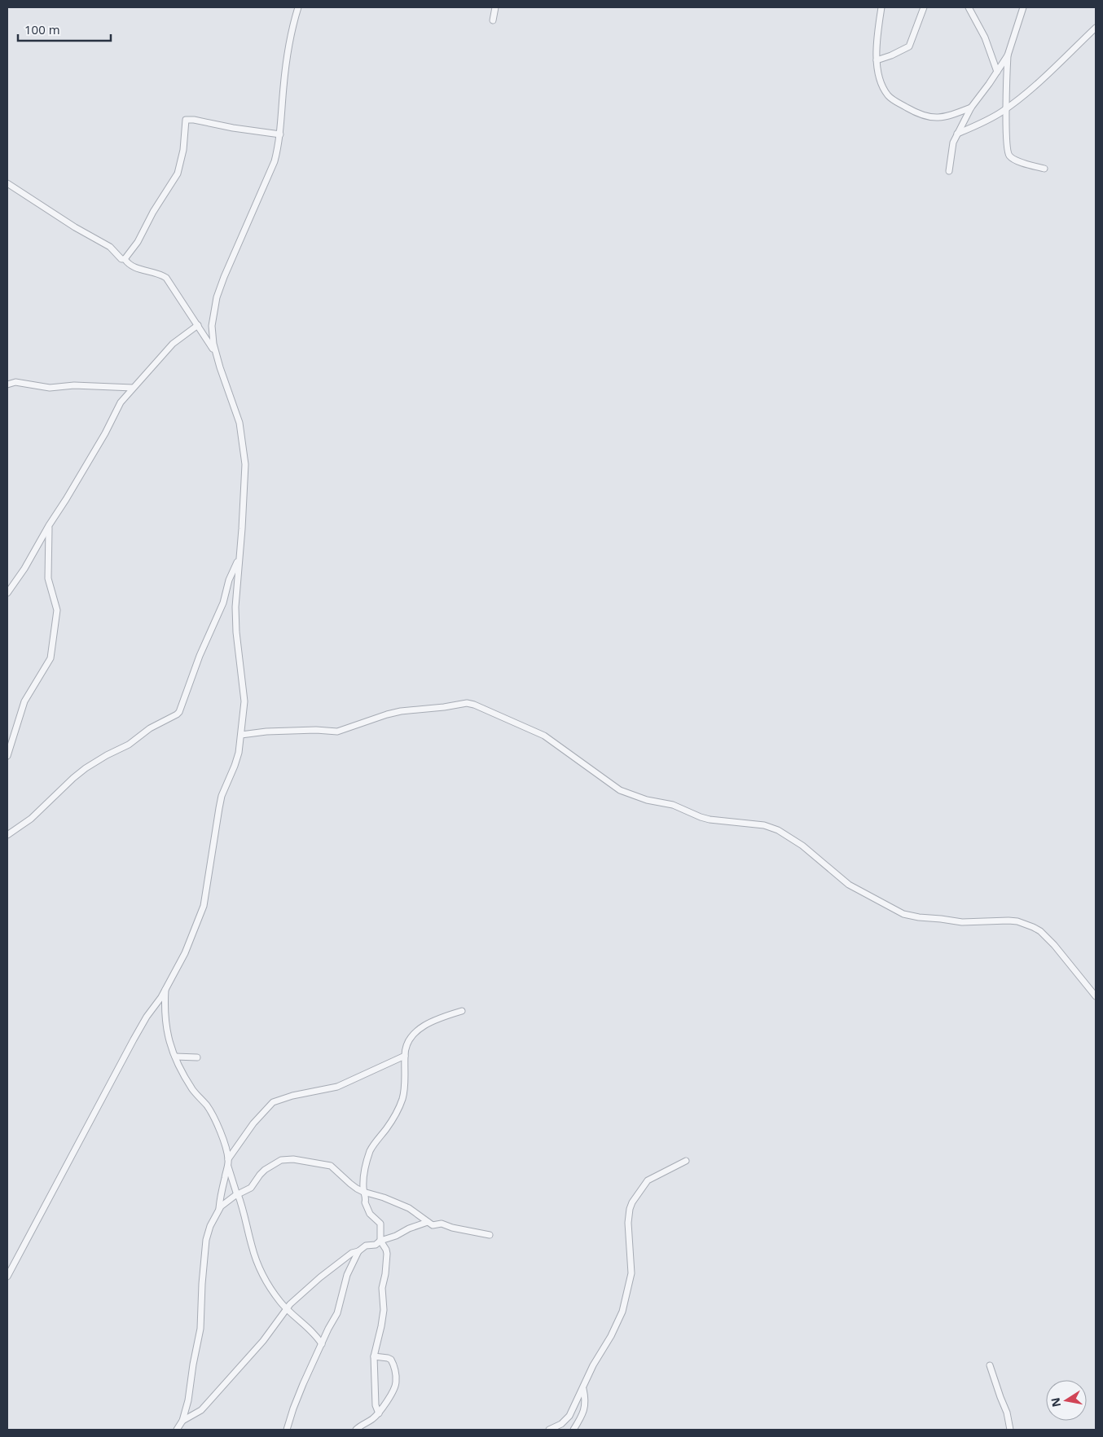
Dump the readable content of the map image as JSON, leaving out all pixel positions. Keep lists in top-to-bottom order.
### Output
{
  "scale_bar": "100 m",
  "north": "left"
}
